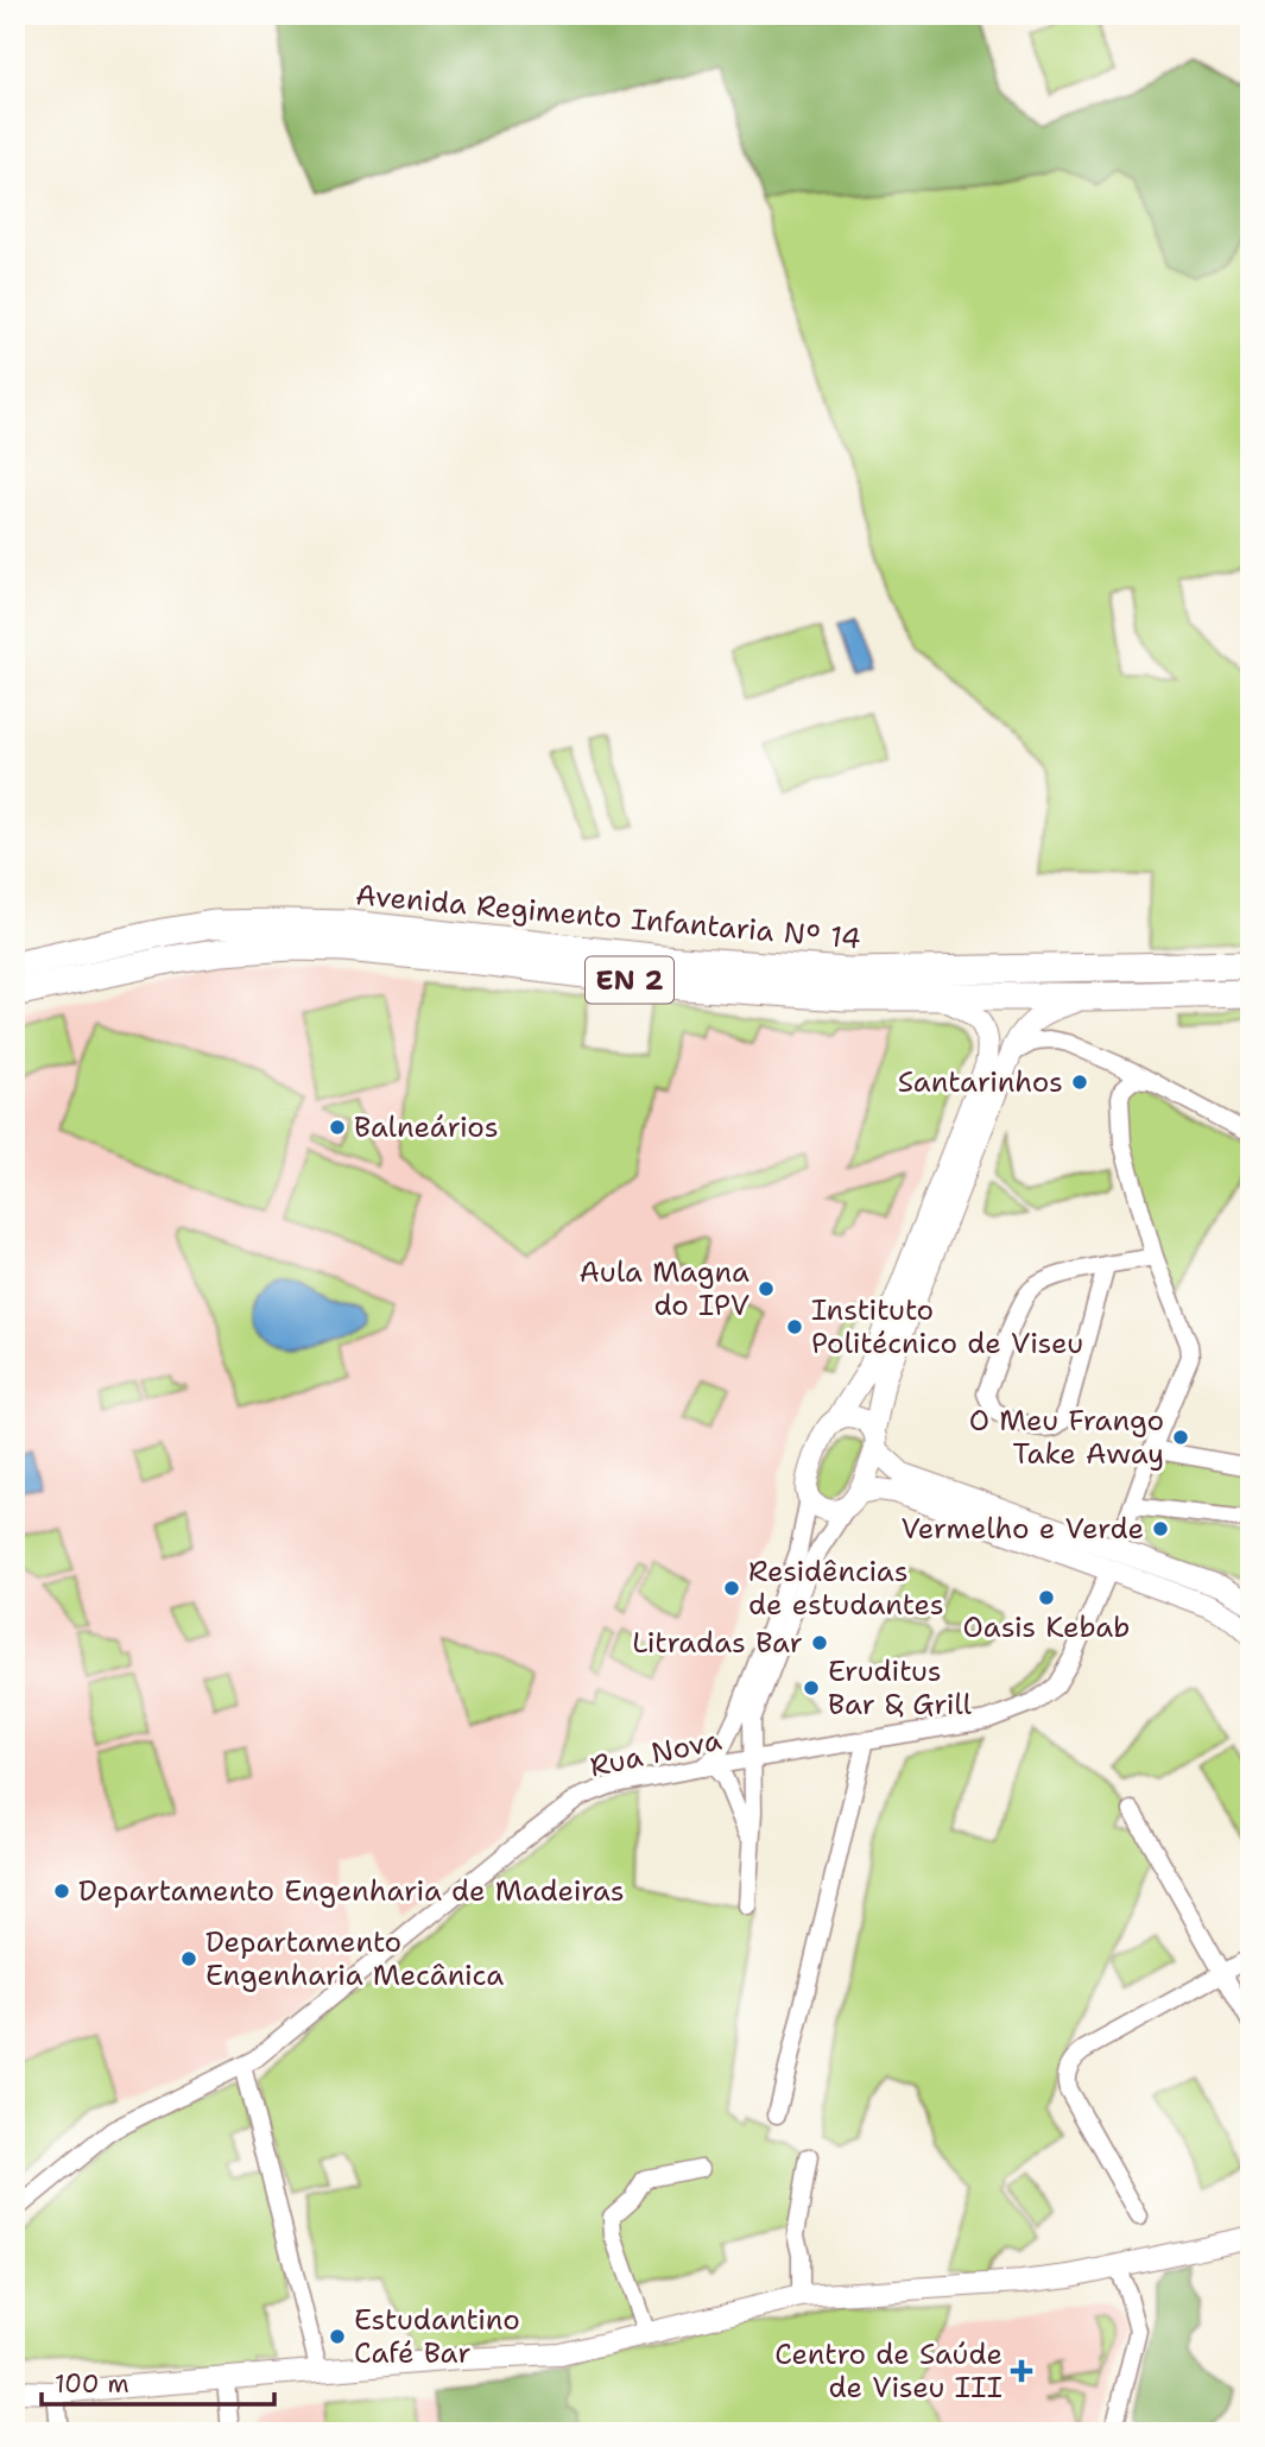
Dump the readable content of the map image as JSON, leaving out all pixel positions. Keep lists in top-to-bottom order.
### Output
{
  "streets": {
    "main road": ["Avenida Regimento Infantaria Nº 14", "EN 2"],
    "street": ["Rua Nova"]
  },
  "places": {
    "other": [
      "Santarinhos",
      "Balneários",
      "Aula Magna do IPV",
      "Instituto Politécnico de Viseu",
      "O Meu Frango Take Away",
      "Vermelho e Verde",
      "Residências de estudantes",
      "Oasis Kebab",
      "Litradas Bar",
      "Eruditus Bar & Grill",
      "Departamento Engenharia de Madeiras",
      "Departamento Engenharia Mecânica",
      "Estudantino Café Bar"
    ],
    "health": ["Centro de Saúde de Viseu III"]
  },
  "scale_bar": "100 m"
}
